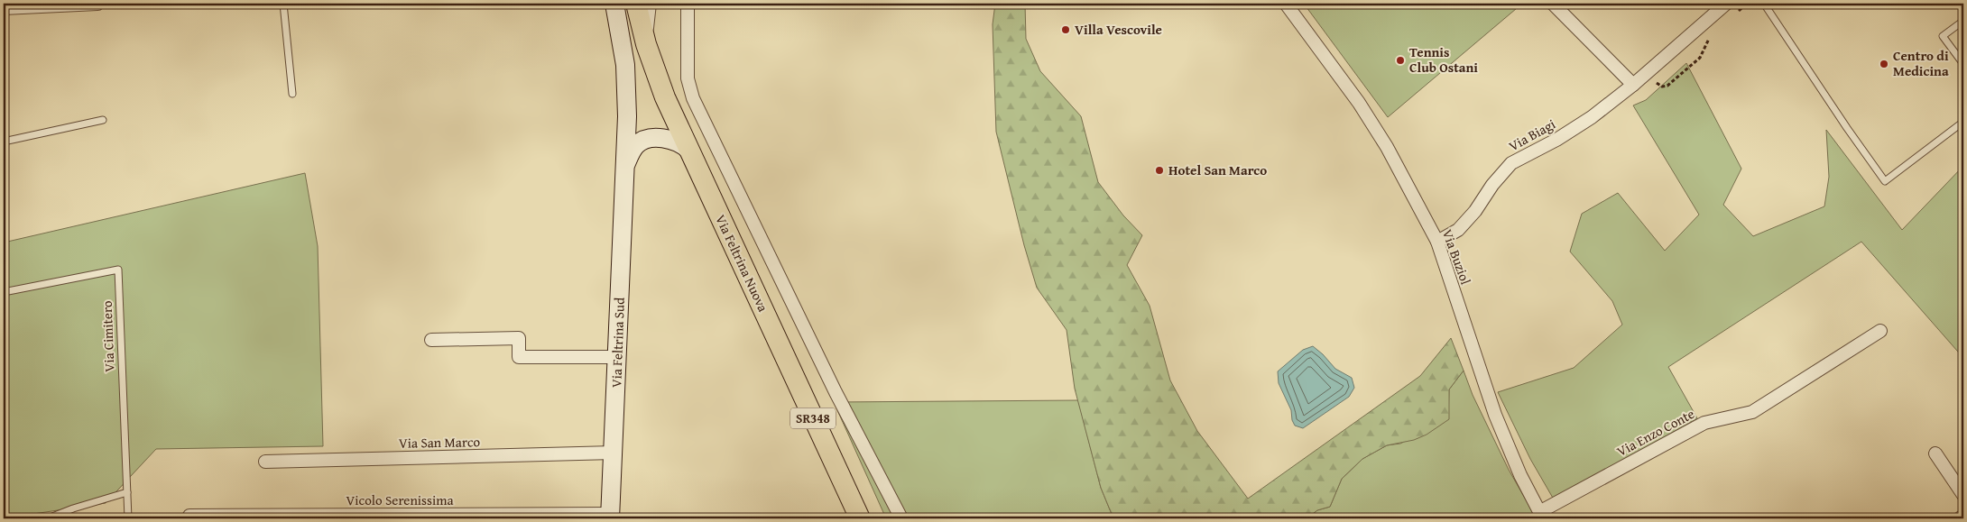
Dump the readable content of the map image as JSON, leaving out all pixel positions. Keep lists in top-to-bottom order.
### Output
{
  "streets": {
    "main road": ["Via Feltrina Nuova", "Via Feltrina Sud", "SR348"],
    "street": [
      "Via Biagi",
      "Via Buziol",
      "Via Enzo Conte",
      "Via San Marco",
      "Vicolo Serenissima"
    ],
    "lane": ["Via Cimitero"]
  },
  "crossings": [
    ["Via Biagi", "Via Buziol"],
    ["Via Buziol", "Via Enzo Conte"],
    ["Via Feltrina Nuova", "Via Feltrina Sud"],
    ["Via Feltrina Sud", "Via San Marco"],
    ["Via Feltrina Sud", "Vicolo Serenissima"]
  ],
  "places": [
    "Villa Vescovile",
    "Tennis Club Ostani",
    "Centro di Medicina",
    "Hotel San Marco"
  ]
}
